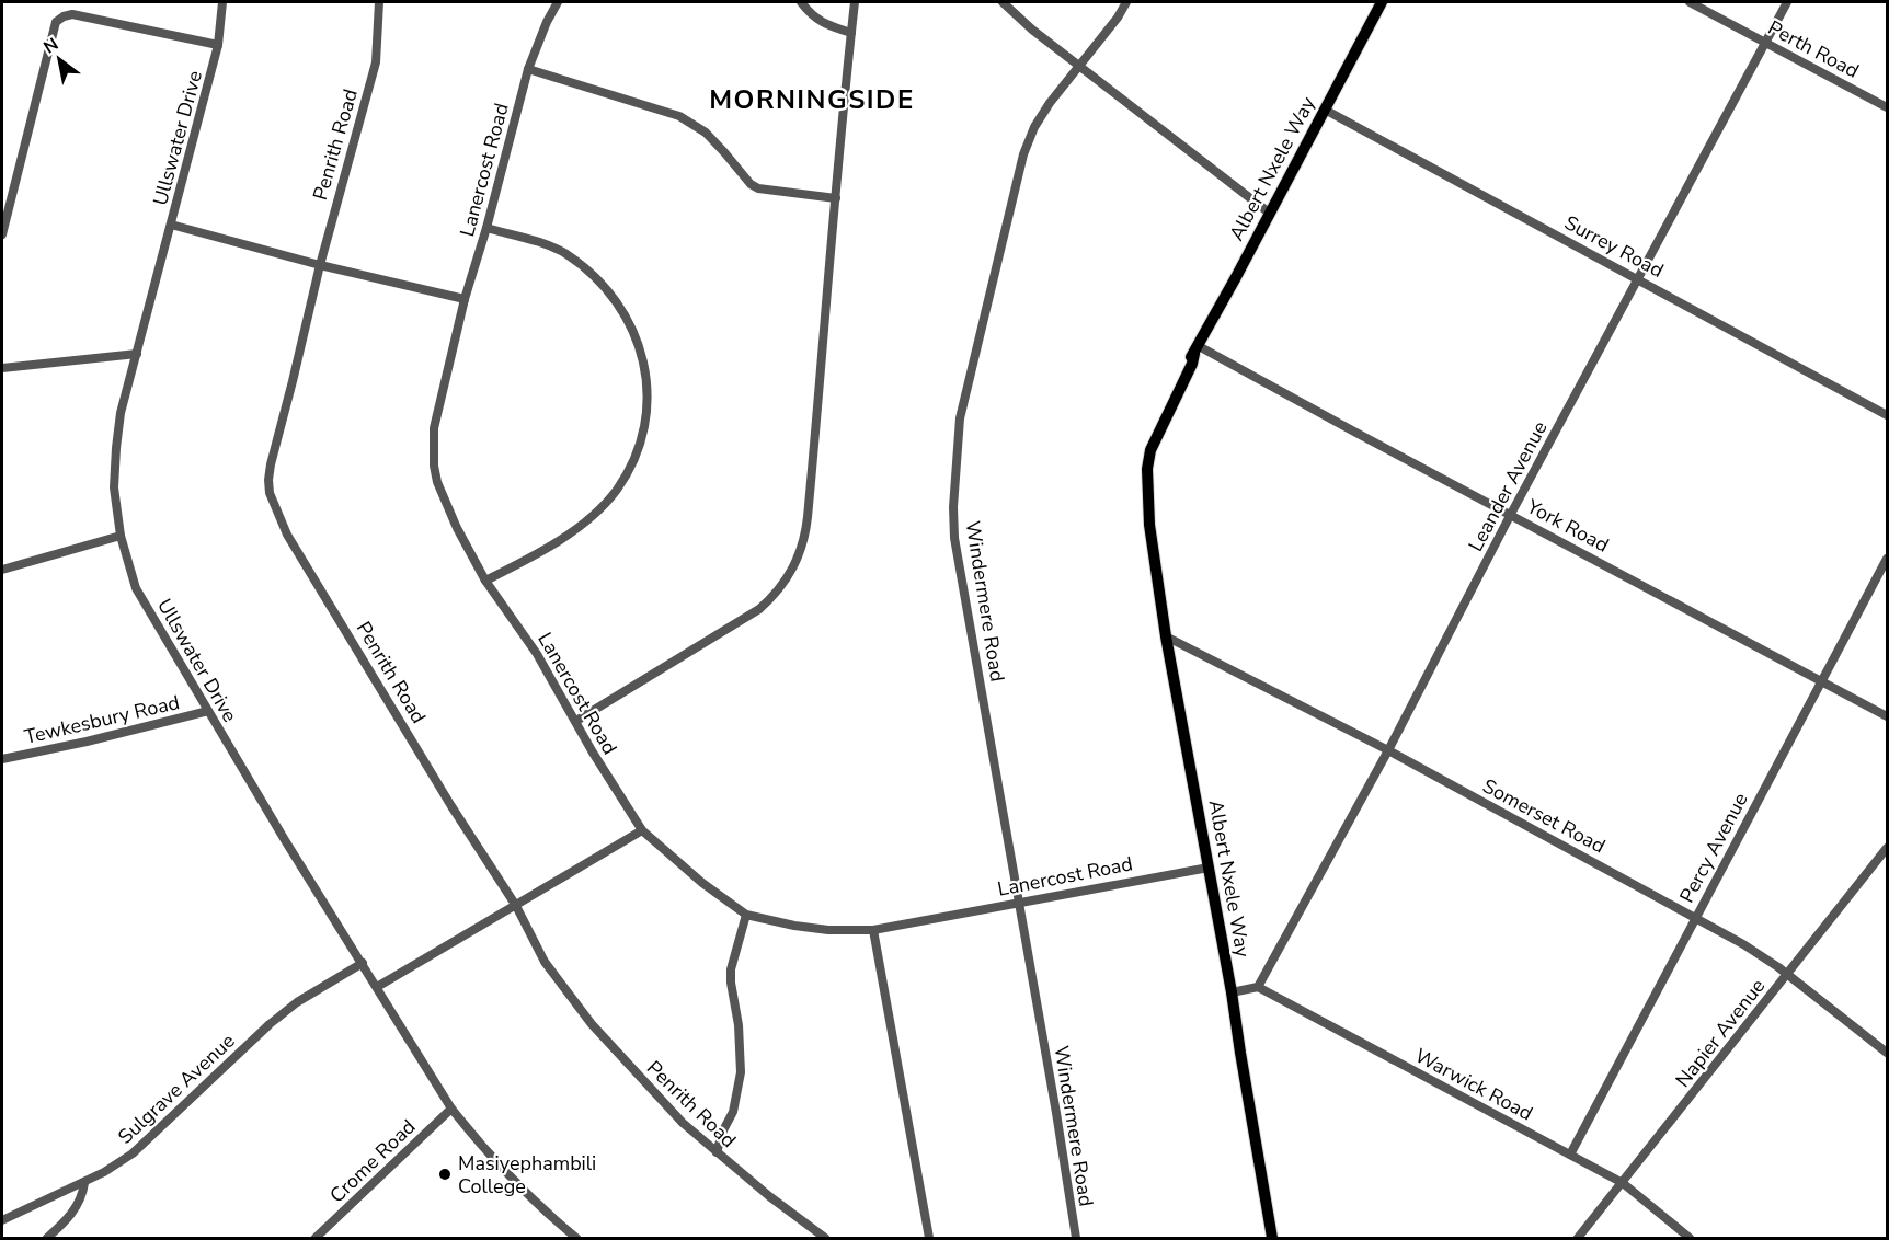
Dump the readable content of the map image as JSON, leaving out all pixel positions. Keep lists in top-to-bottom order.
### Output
{
  "streets": {
    "main road": ["Albert Nxele Way"],
    "street": [
      "Perth Road",
      "Ullswater Drive",
      "Penrith Road",
      "Lanercost Road",
      "Surrey Road",
      "Leander Avenue",
      "York Road",
      "Windermere Road",
      "Tewkesbury Road",
      "Somerset Road",
      "Percy Avenue",
      "Napier Avenue",
      "Warwick Road",
      "Sulgrave Avenue",
      "Crome Road"
    ]
  },
  "crossings": [
    ["Perth Road", "Leander Avenue"],
    ["Ullswater Drive", "Tewkesbury Road"],
    ["Ullswater Drive", "Sulgrave Avenue"],
    ["Ullswater Drive", "Crome Road"],
    ["Albert Nxele Way", "Lanercost Road"],
    ["Albert Nxele Way", "Surrey Road"],
    ["Albert Nxele Way", "York Road"],
    ["Albert Nxele Way", "Somerset Road"],
    ["Lanercost Road", "Windermere Road"],
    ["Surrey Road", "Leander Avenue"],
    ["Leander Avenue", "York Road"],
    ["Leander Avenue", "Somerset Road"],
    ["Leander Avenue", "Warwick Road"],
    ["York Road", "Percy Avenue"],
    ["Somerset Road", "Percy Avenue"],
    ["Somerset Road", "Napier Avenue"],
    ["Percy Avenue", "Warwick Road"],
    ["Napier Avenue", "Warwick Road"]
  ],
  "districts": ["MORNINGSIDE"],
  "places": ["Masiyephambili College"],
  "north": "top left"
}
